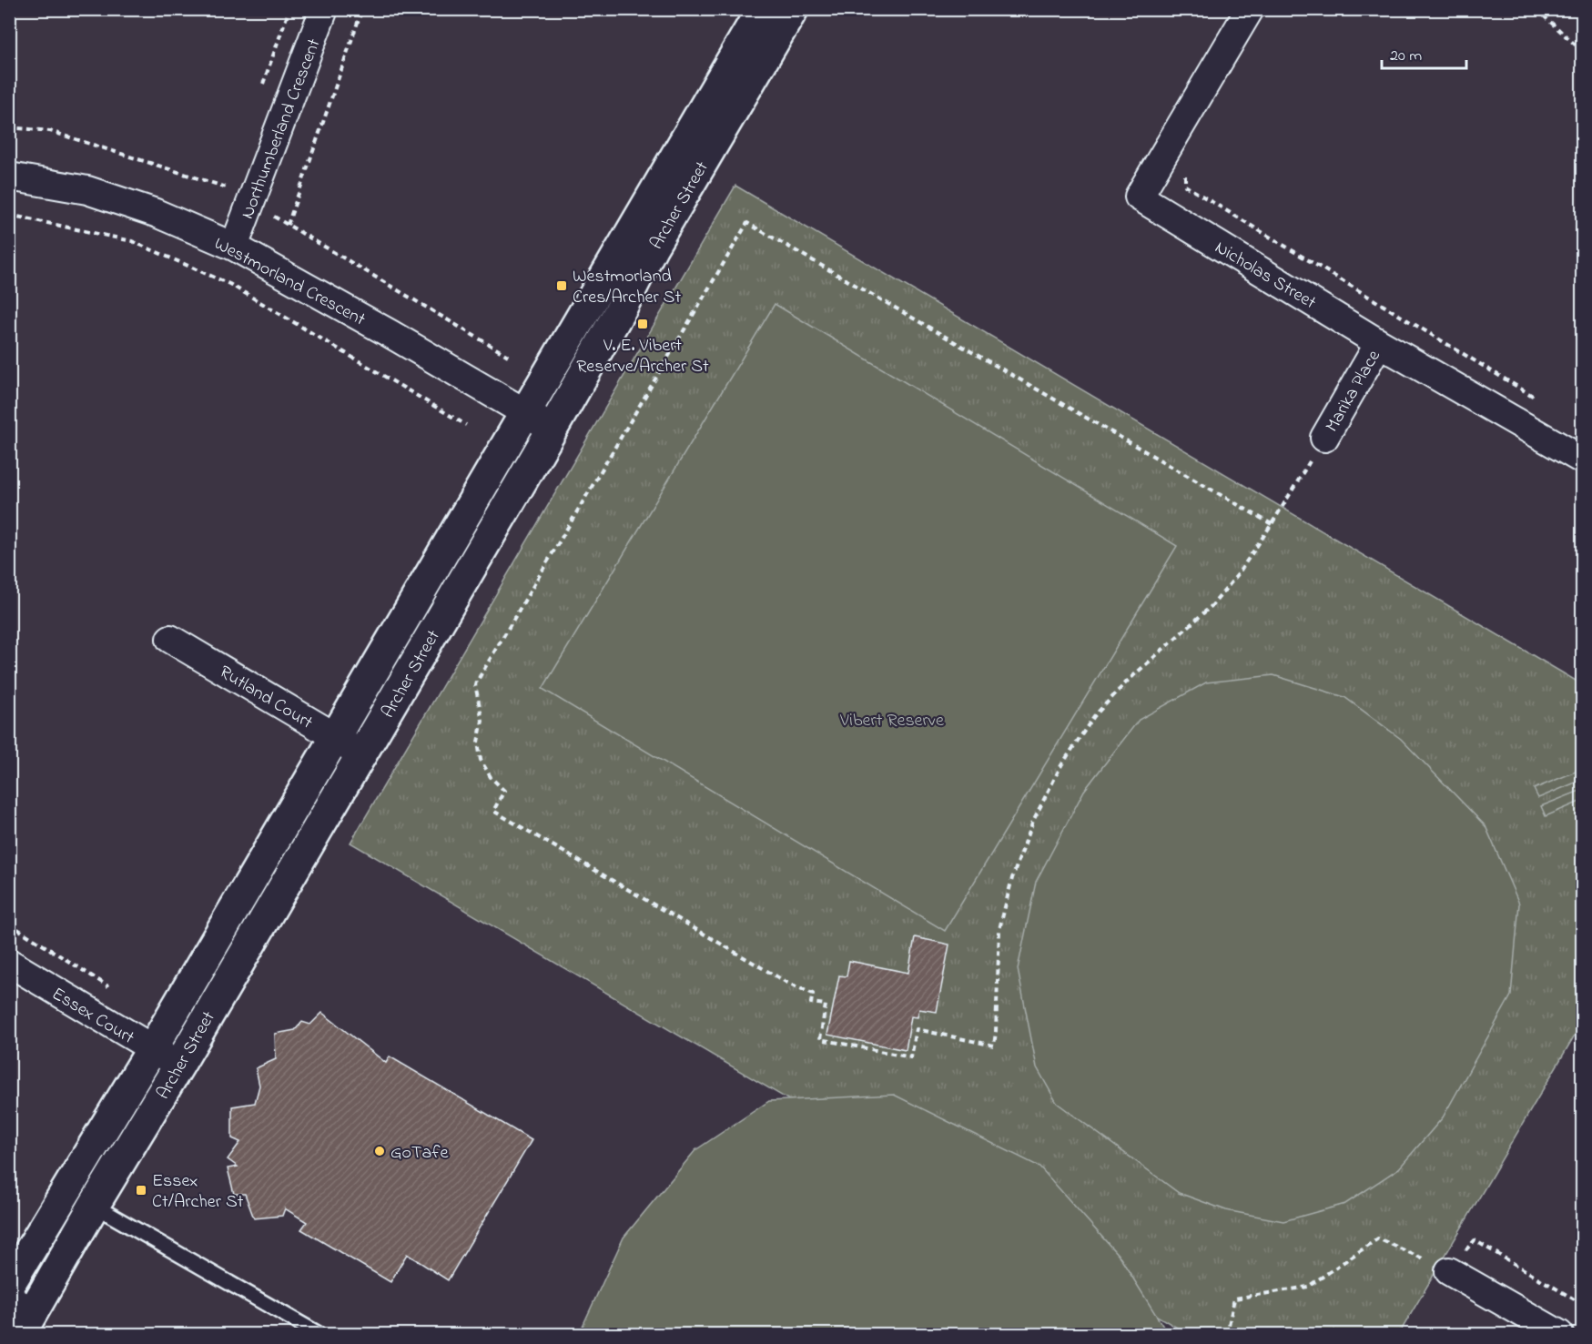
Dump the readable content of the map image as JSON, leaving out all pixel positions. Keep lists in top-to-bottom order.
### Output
{
  "streets": {
    "main road": ["Archer Street"],
    "street": [
      "Northumberland Crescent",
      "Nicholas Street",
      "Westmorland Crescent",
      "Marika Place",
      "Rutland Court",
      "Essex Court"
    ]
  },
  "crossings": [
    ["Northumberland Crescent", "Westmorland Crescent"],
    ["Archer Street", "Westmorland Crescent"],
    ["Archer Street", "Rutland Court"],
    ["Archer Street", "Essex Court"],
    ["Nicholas Street", "Marika Place"]
  ],
  "parks": ["Vibert Reserve"],
  "places": {
    "transit": ["Westmorland Cres/Archer St", "V. E. Vibert Reserve/Archer St", "Essex Ct/Archer St"],
    "other": ["GoTafe"]
  },
  "scale_bar": "20 m"
}
